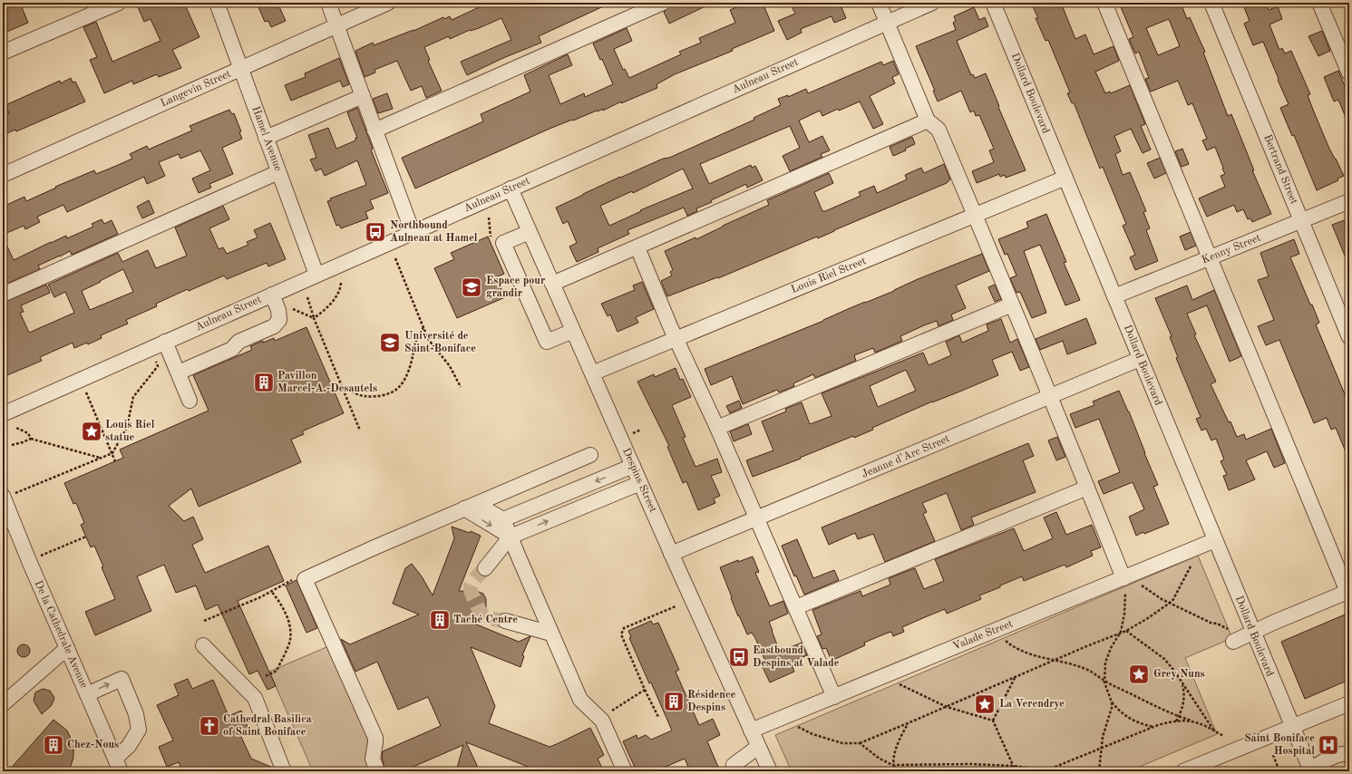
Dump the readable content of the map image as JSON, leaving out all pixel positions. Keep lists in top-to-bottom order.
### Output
{
  "streets": {
    "street": [
      "Aulneau Street",
      "Langevin Street",
      "Dollard Boulevard",
      "Hamel Avenue",
      "Bertrand Street",
      "Kenny Street",
      "Louis Riel Street",
      "Jeanne d’Arc Street",
      "Despins Street",
      "De la Cathedrale Avenue",
      "Valade Street"
    ]
  },
  "crossings": [
    ["Aulneau Street", "Hamel Avenue"],
    ["Aulneau Street", "Despins Street"],
    ["Langevin Street", "Hamel Avenue"],
    ["Dollard Boulevard", "Kenny Street"],
    ["Dollard Boulevard", "Louis Riel Street"],
    ["Dollard Boulevard", "Jeanne d’Arc Street"],
    ["Dollard Boulevard", "Valade Street"],
    ["Bertrand Street", "Kenny Street"],
    ["Louis Riel Street", "Despins Street"],
    ["Jeanne d’Arc Street", "Despins Street"],
    ["Despins Street", "Valade Street"]
  ],
  "places": {
    "bus stop": ["Northbound Aulneau at Hamel", "Eastbound Despins at Valade"],
    "school or university": ["Espace pour grandir", "Université de Saint-Boniface"],
    "building": [
      "Pavillon Marcel-A.-Desautels",
      "Taché Centre",
      "Résidence Despins",
      "Chez-Nous"
    ],
    "place": ["Louis Riel statue", "Grey Nuns", "La Verendrye"],
    "church": ["Cathedral Basilica of Saint Boniface"],
    "hospital": ["Saint Boniface Hospital"]
  }
}
